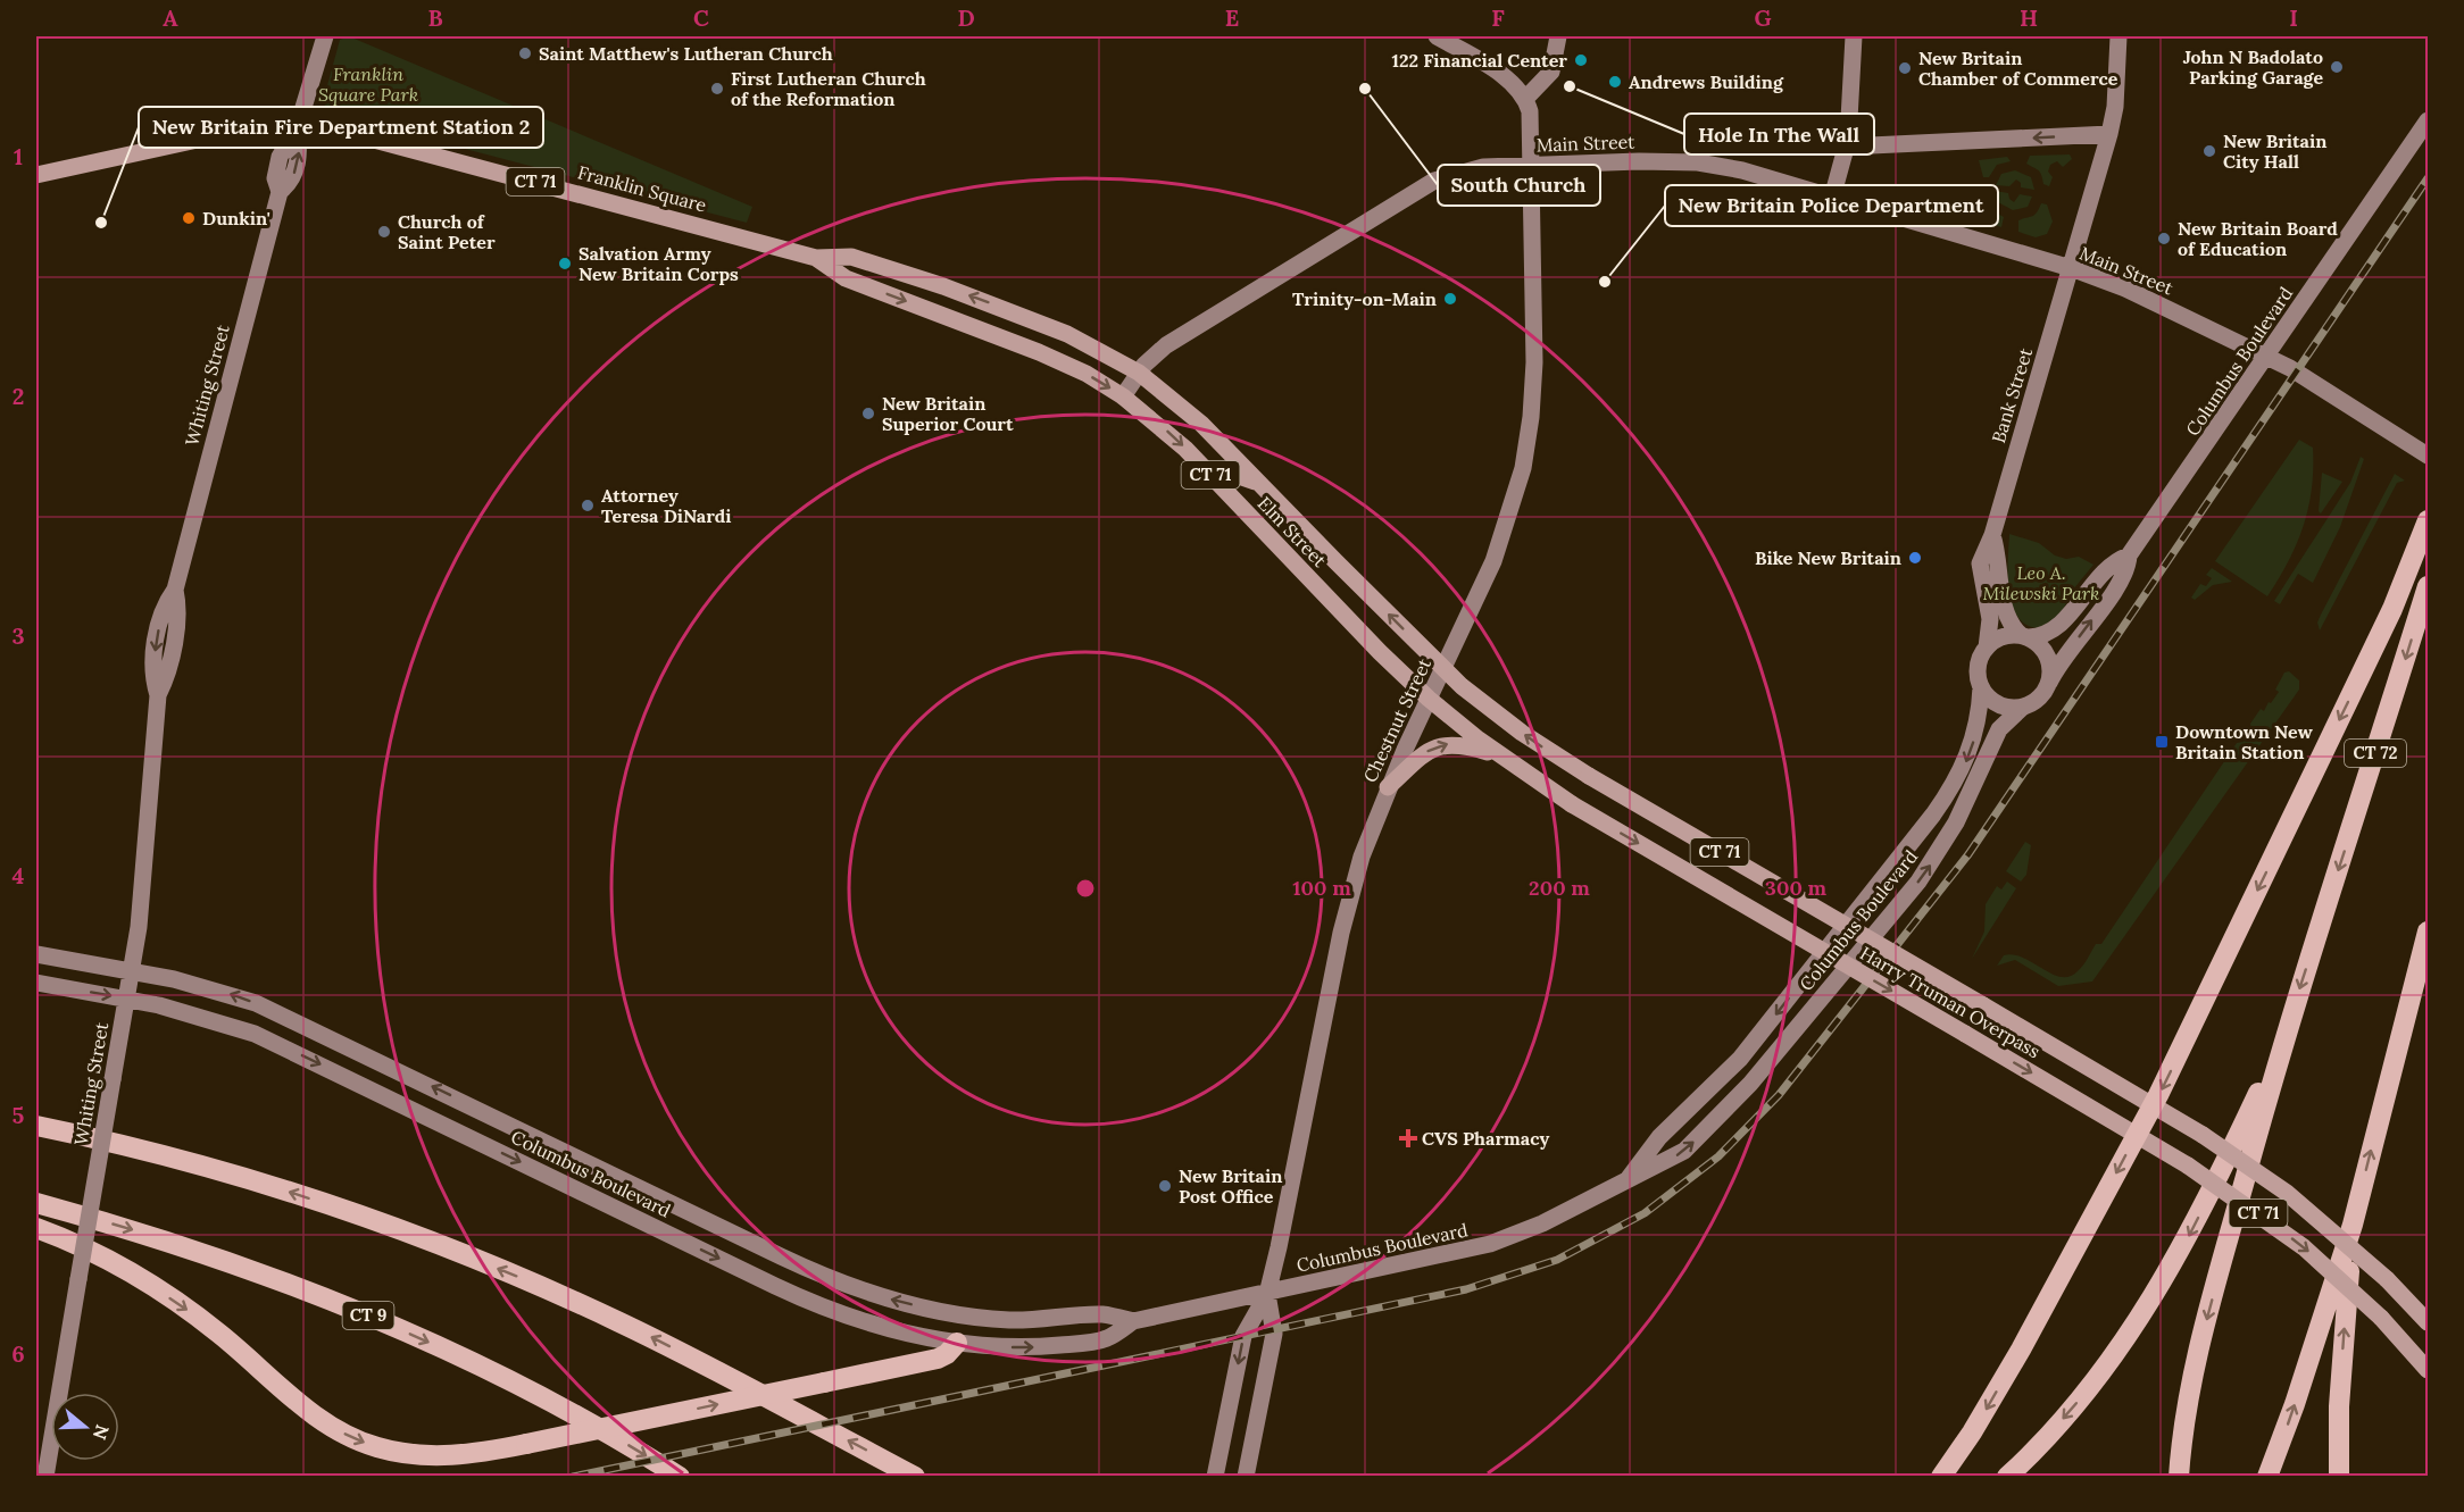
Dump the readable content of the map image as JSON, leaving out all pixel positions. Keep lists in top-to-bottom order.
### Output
{
  "streets": {
    "highway": ["CT 72", "CT 9"],
    "main road": [
      "CT 71",
      "Franklin Square",
      "Elm Street",
      "Harry Truman Overpass"
    ],
    "street": [
      "Main Street",
      "Columbus Boulevard",
      "Whiting Street",
      "Bank Street",
      "Chestnut Street"
    ]
  },
  "crossings": [
    ["Main Street", "Franklin Square"],
    ["Main Street", "Columbus Boulevard"],
    ["Main Street", "Bank Street"],
    ["Main Street", "Elm Street"],
    ["Main Street", "Chestnut Street"],
    ["CT 71", "Franklin Square"],
    ["CT 71", "Whiting Street"],
    ["Franklin Square", "Whiting Street"],
    ["Franklin Square", "Elm Street"],
    ["Columbus Boulevard", "Whiting Street"],
    ["Columbus Boulevard", "Bank Street"],
    ["Columbus Boulevard", "Chestnut Street"],
    ["Elm Street", "Chestnut Street"],
    ["Elm Street", "Harry Truman Overpass"],
    ["Chestnut Street", "Harry Truman Overpass"]
  ],
  "parks": ["Franklin Square Park", "Leo A. Milewski Park"],
  "places": {
    "other": [
      "Saint Matthew's Lutheran Church",
      "122 Financial Center",
      "John N Badolato Parking Garage",
      "New Britain Chamber of Commerce",
      "Andrews Building",
      "Hole In The Wall",
      "First Lutheran Church of the Reformation",
      "South Church",
      "New Britain City Hall",
      "Dunkin'",
      "New Britain Fire Department Station 2",
      "Church of Saint Peter",
      "New Britain Board of Education",
      "Salvation Army New Britain Corps",
      "New Britain Police Department",
      "Trinity-on-Main",
      "New Britain Superior Court",
      "Attorney Teresa DiNardi",
      "Bike New Britain",
      "New Britain Post Office"
    ],
    "transit": ["Downtown New Britain Station"],
    "health": ["CVS Pharmacy"]
  },
  "north": "right",
  "grid": {
    "columns": [
      "A",
      "B",
      "C",
      "D",
      "E",
      "F",
      "G",
      "H",
      "I"
    ],
    "rows": [
      "1",
      "2",
      "3",
      "4",
      "5",
      "6"
    ]
  },
  "rings": ["100 m", "200 m", "300 m"]
}
